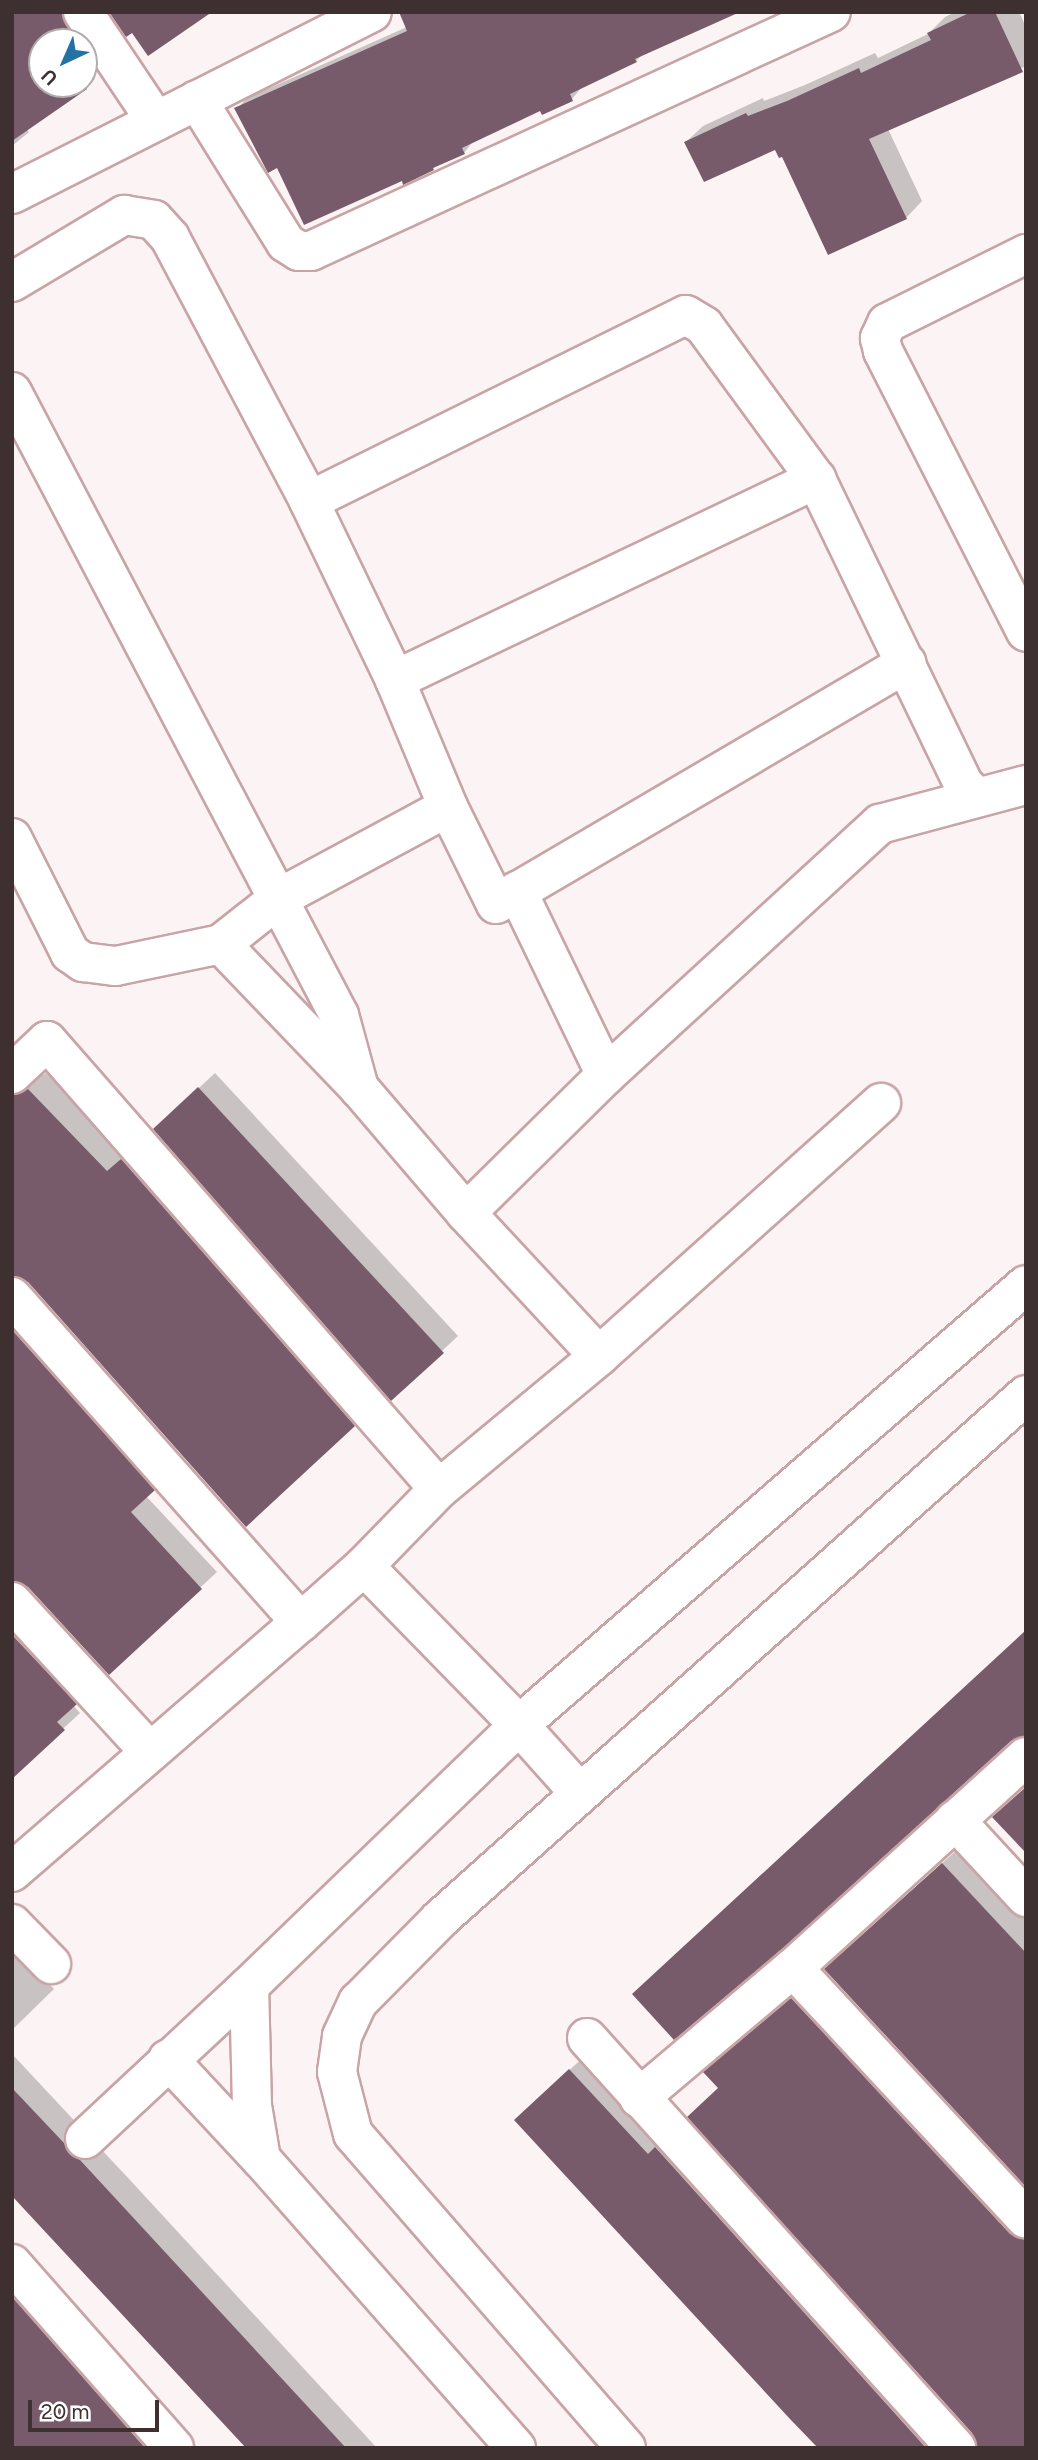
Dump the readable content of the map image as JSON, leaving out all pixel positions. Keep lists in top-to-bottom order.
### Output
{
  "scale_bar": "20 m",
  "north": "bottom left"
}
